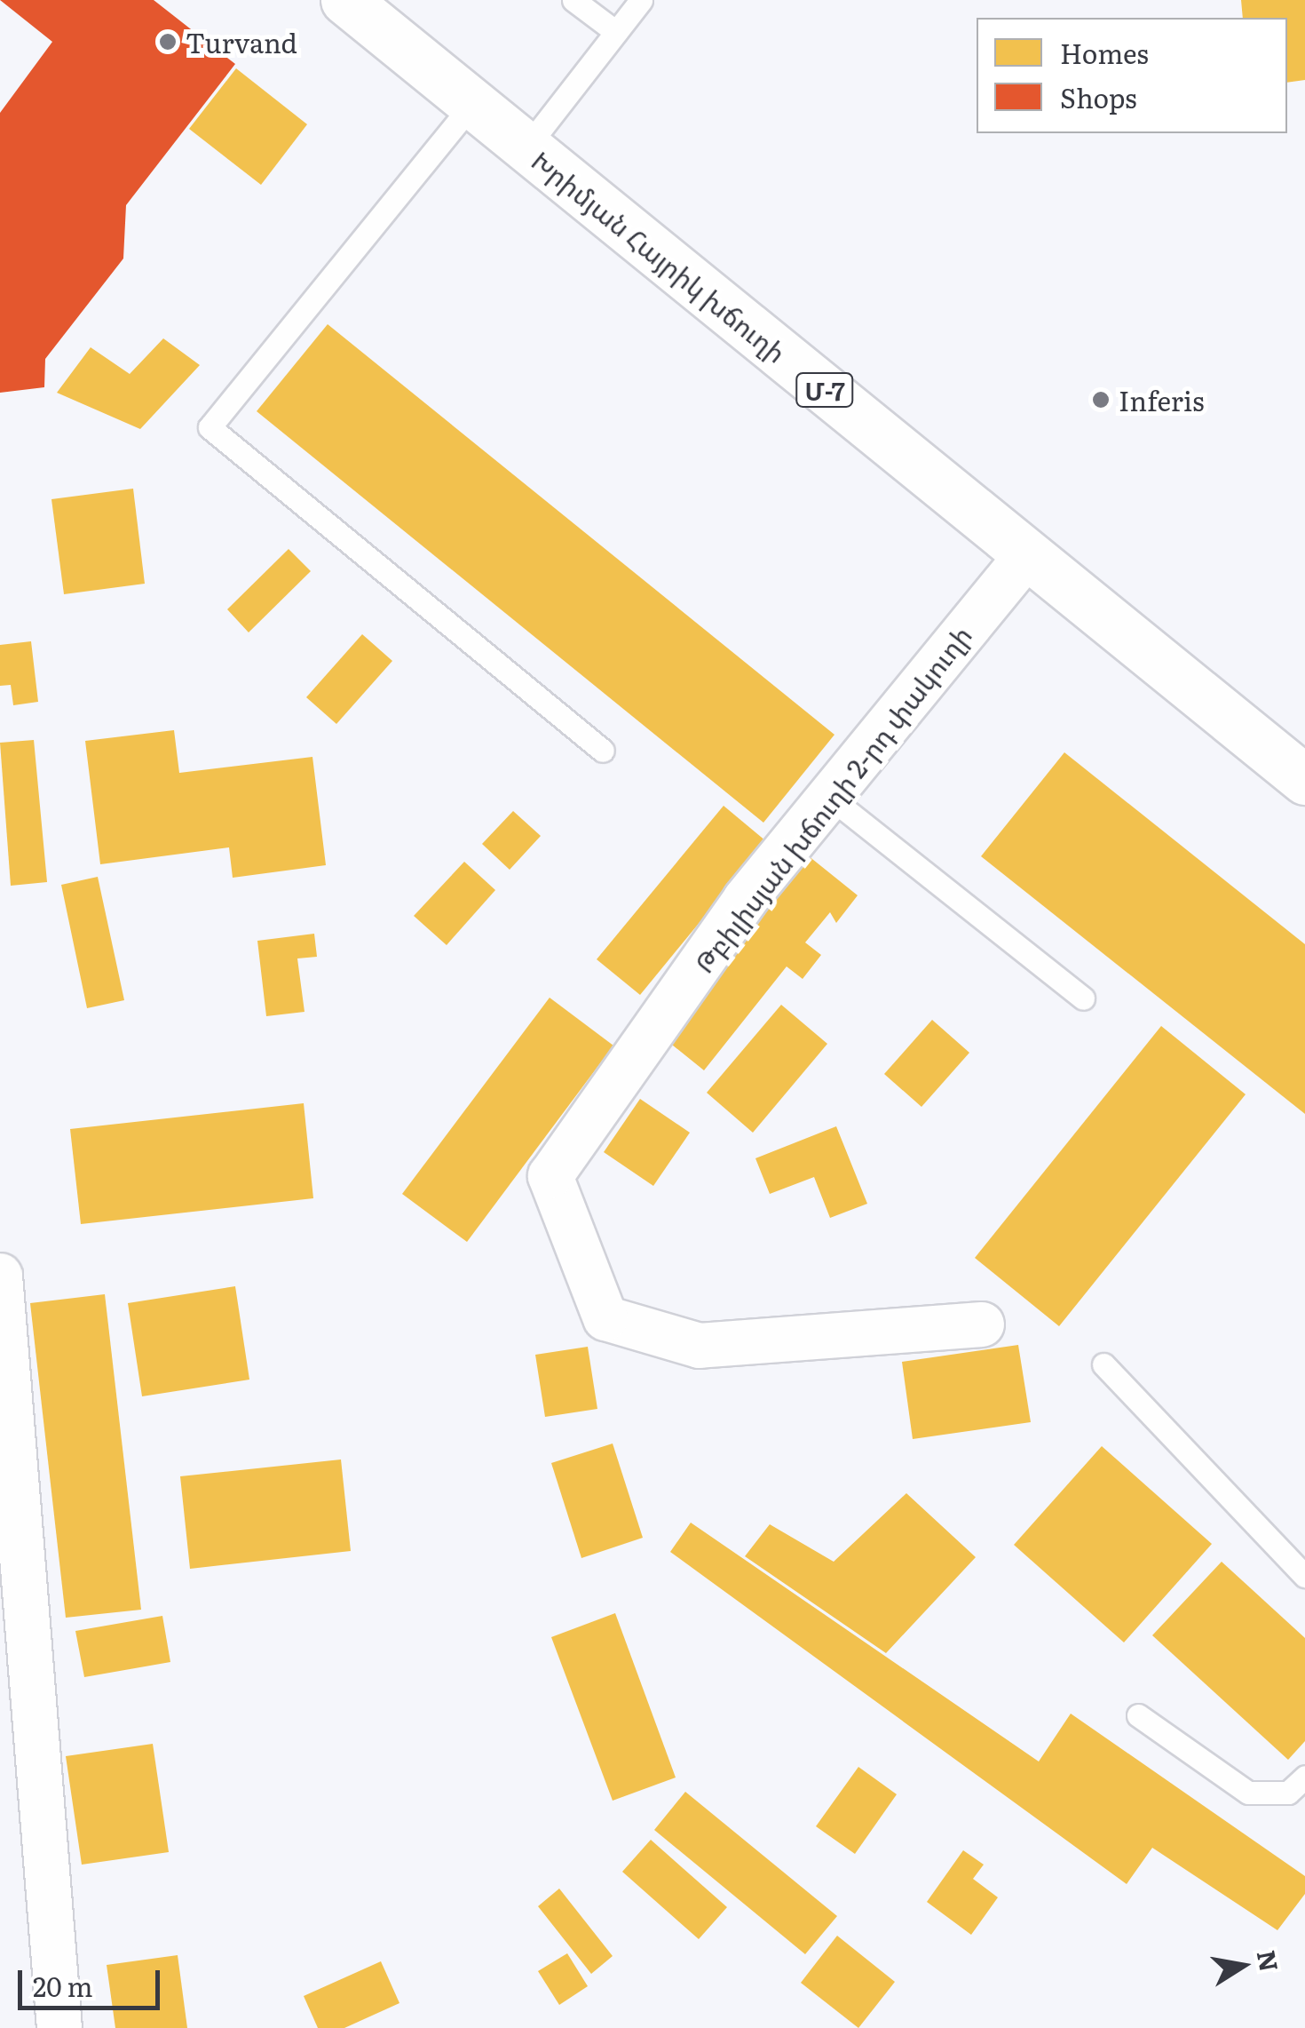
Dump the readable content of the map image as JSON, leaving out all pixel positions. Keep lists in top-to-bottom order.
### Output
{
  "streets": {
    "highway": ["Խրիմյան Հայրիկ խճուղի", "Մ-7"],
    "street": ["Թբիլիսյան խճուղի 2-րդ փակուղի"]
  },
  "crossings": [
    ["Խրիմյան Հայրիկ խճուղի", "Թբիլիսյան խճուղի 2-րդ փակուղի"]
  ],
  "places": ["Turvand", "Inferis"],
  "legend": ["Homes", "Shops"],
  "scale_bar": "20 m",
  "north": "right"
}
